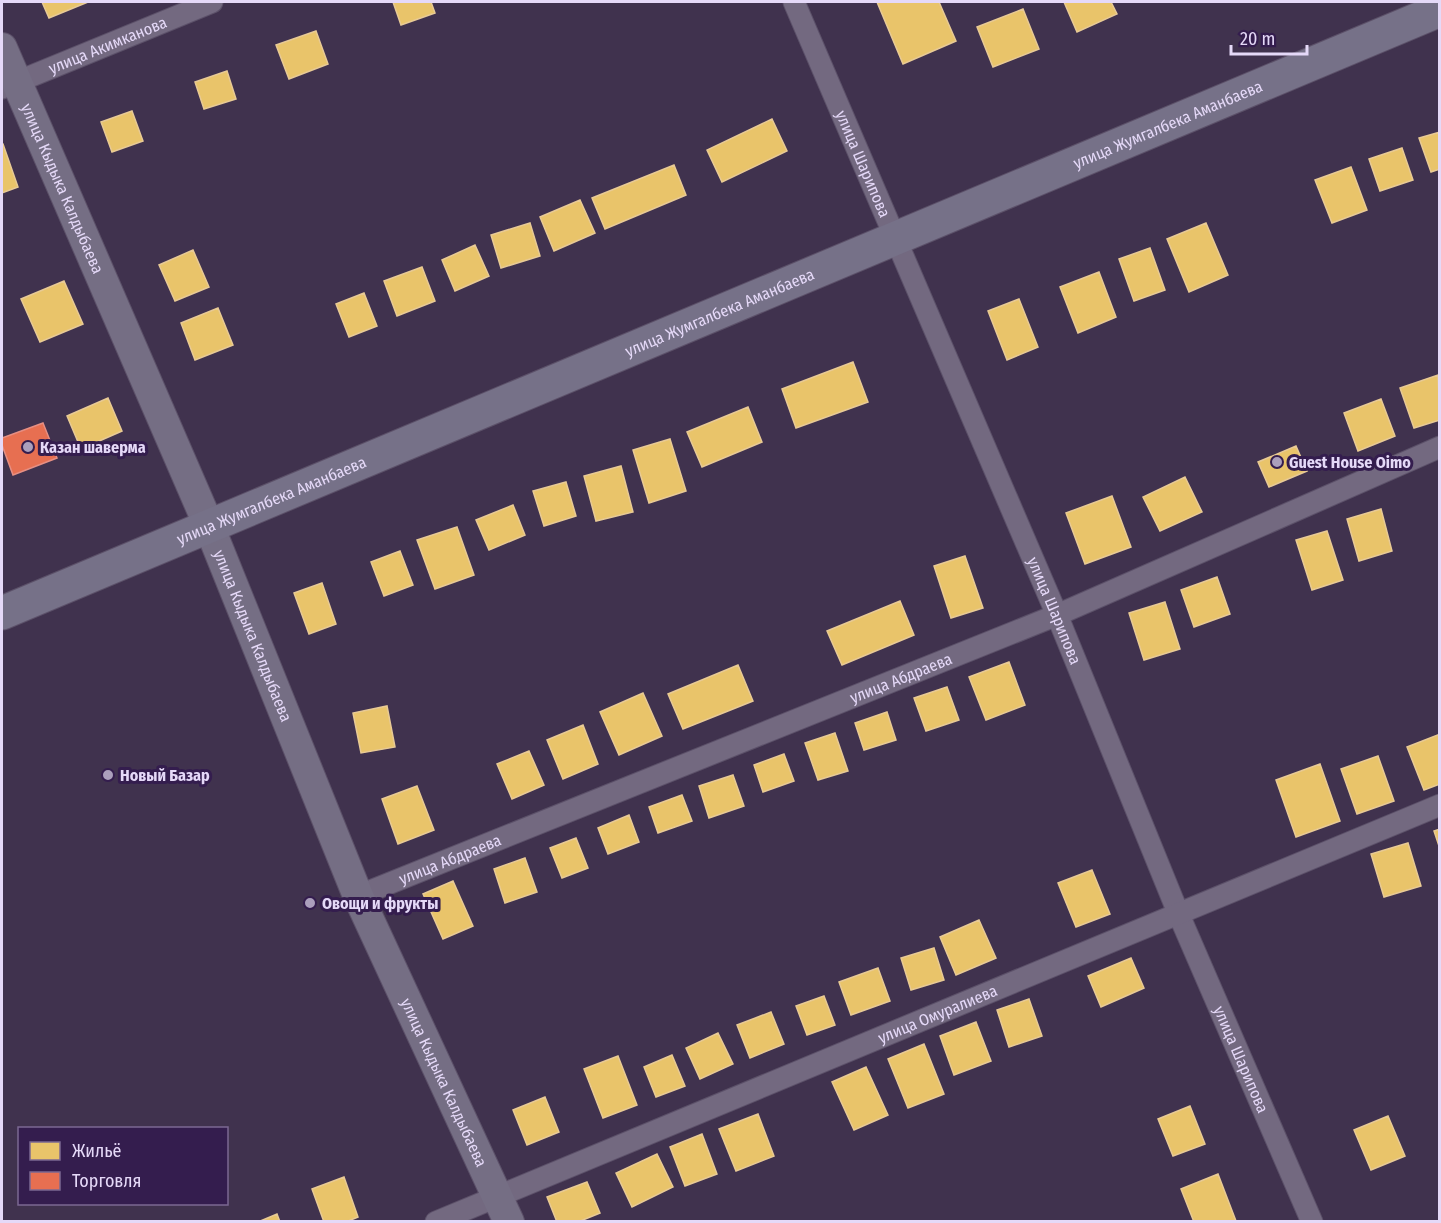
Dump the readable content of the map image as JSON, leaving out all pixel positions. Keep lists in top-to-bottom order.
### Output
{
  "streets": {
    "main road": ["улица Жумгалбека Аманбаева"],
    "street": [
      "улица Акимканова",
      "улица Шарипова",
      "улица Кыдыка Калдыбаева",
      "улица Абдраева",
      "улица Омуралиева"
    ]
  },
  "crossings": [
    ["улица Акимканова", "улица Кыдыка Калдыбаева"],
    ["улица Жумгалбека Аманбаева", "улица Шарипова"],
    ["улица Жумгалбека Аманбаева", "улица Кыдыка Калдыбаева"],
    ["улица Шарипова", "улица Абдраева"],
    ["улица Шарипова", "улица Омуралиева"],
    ["улица Кыдыка Калдыбаева", "улица Абдраева"],
    ["улица Кыдыка Калдыбаева", "улица Омуралиева"]
  ],
  "places": [
    "Казан шаверма",
    "Guest House Oimo",
    "Новый Базар",
    "Овощи и фрукты"
  ],
  "legend": ["Жильё", "Торговля"],
  "scale_bar": "20 m"
}
